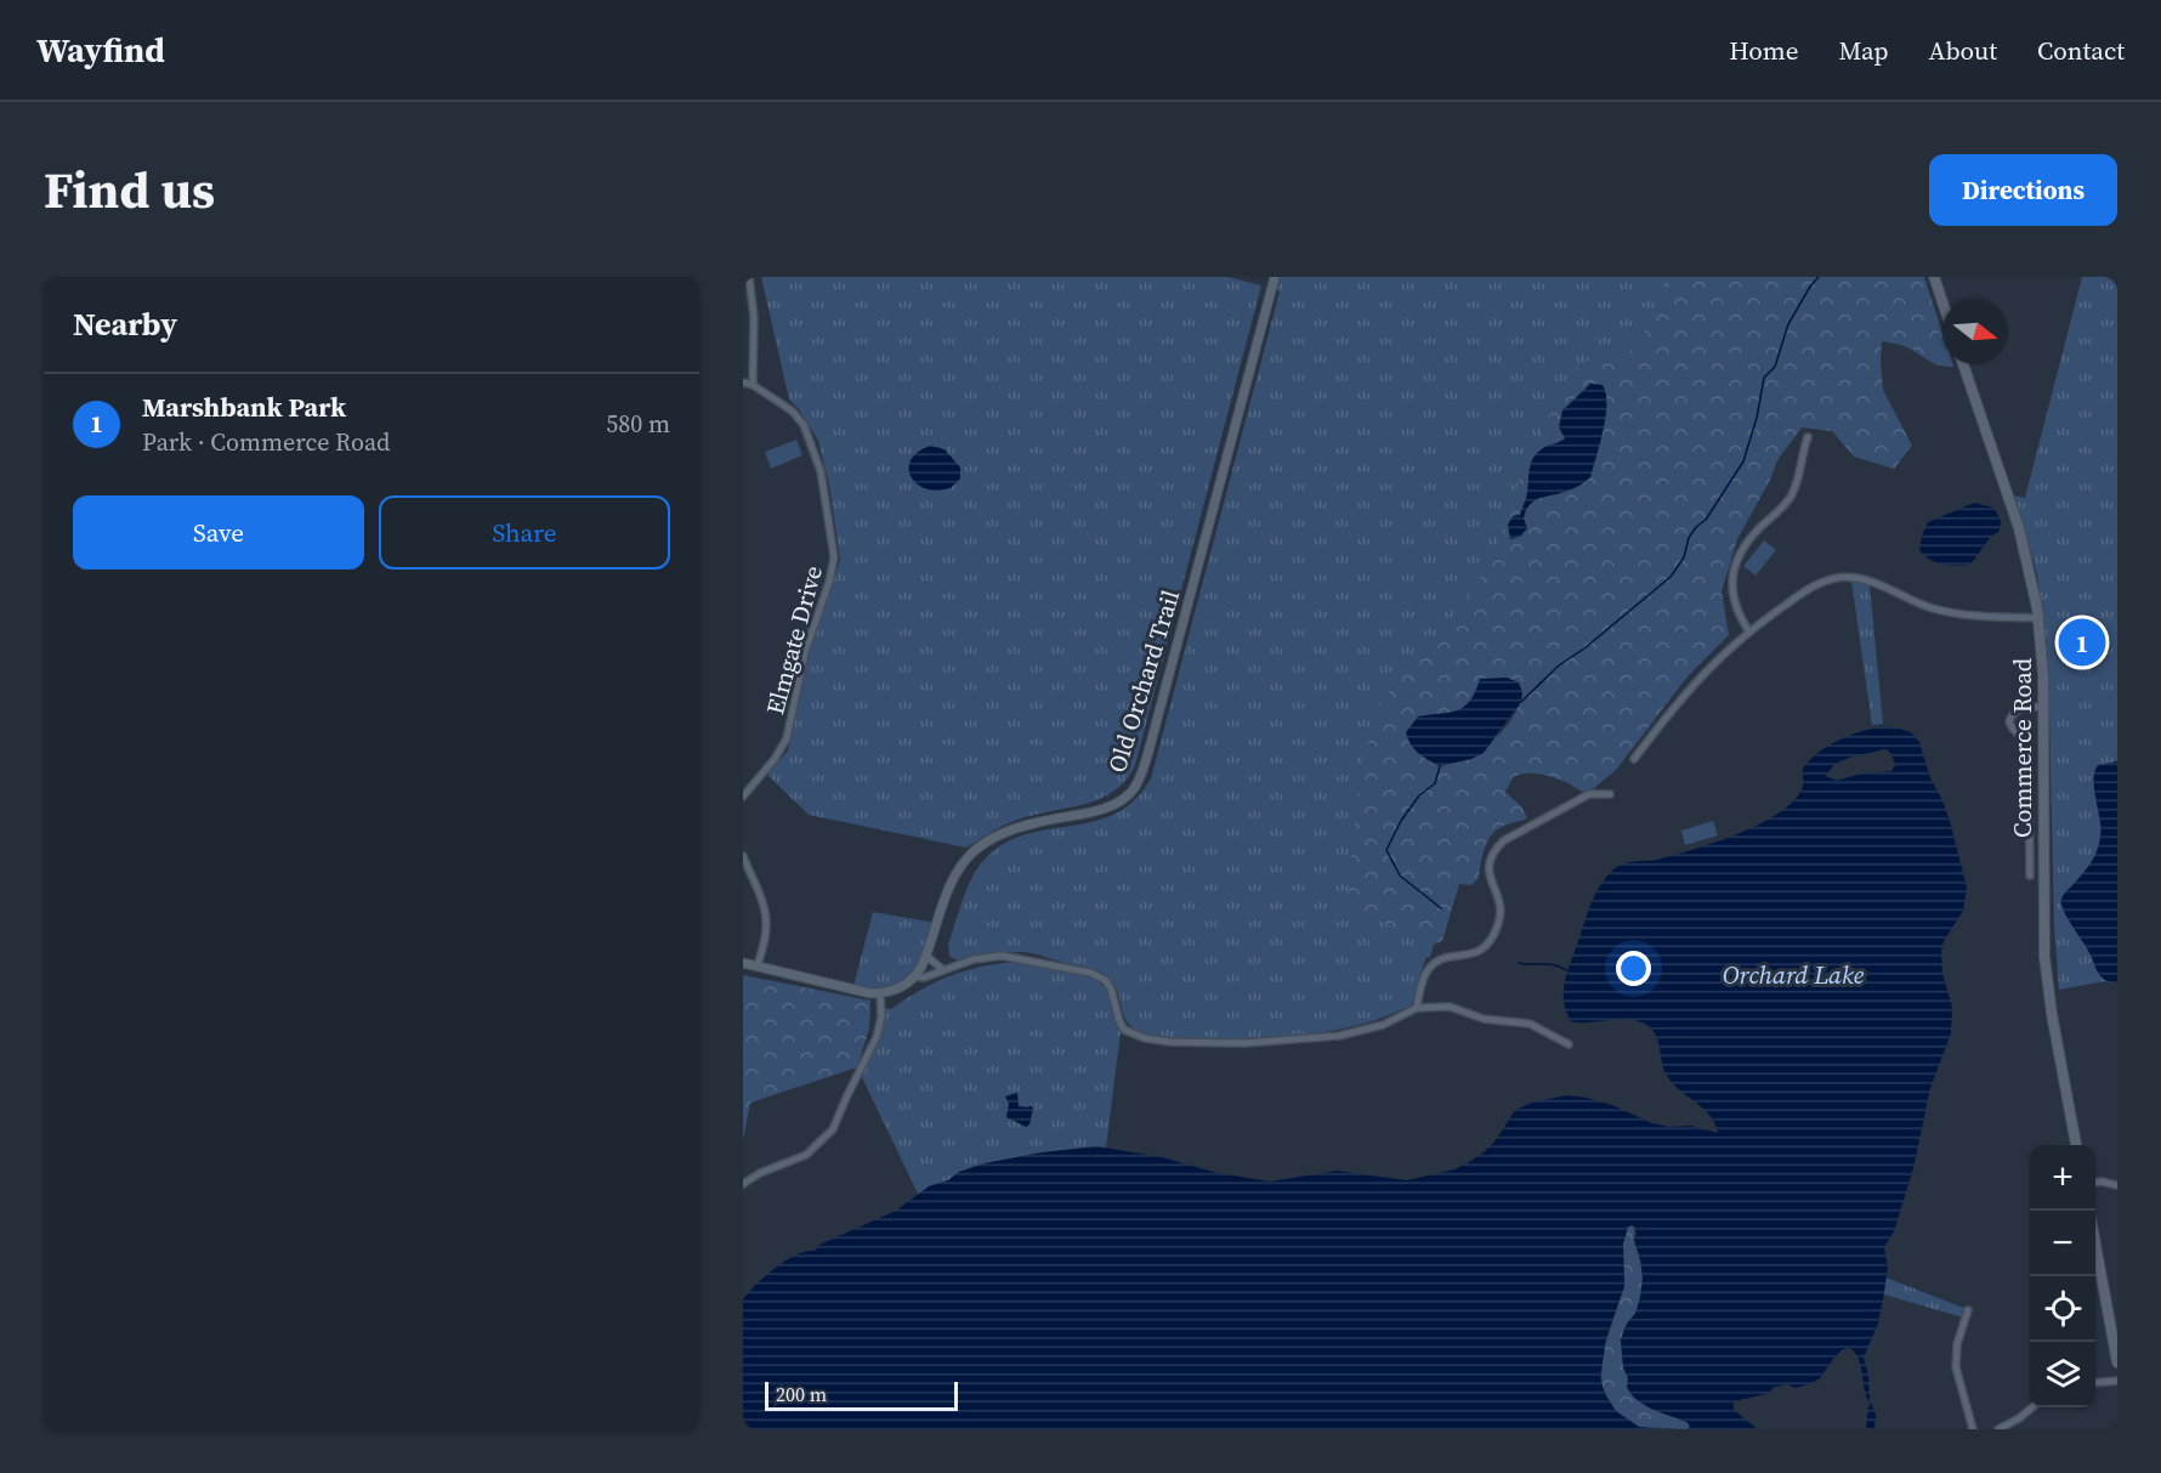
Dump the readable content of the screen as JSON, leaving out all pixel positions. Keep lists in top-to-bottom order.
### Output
{
  "streets": {
    "main road": ["Commerce Road"],
    "street": ["Elmgate Drive", "Old Orchard Trail"]
  },
  "water": ["Orchard Lake"],
  "scale_bar": "200 m",
  "north": "right",
  "page": {
    "header": "Wayfind",
    "nav": [
      "Home",
      "Map",
      "About",
      "Contact"
    ],
    "title": "Find us",
    "buttons": [
      "Directions",
      ["Save", "Share"]
    ],
    "heading": "Nearby",
    "list": [
      {
        "mark": "1",
        "name": "Marshbank Park",
        "note": "Park · Commerce Road",
        "value": "580 m"
      }
    ],
    "pins": "1",
    "map_buttons": ["+", "−"],
    "scale": "200 m"
  }
}
